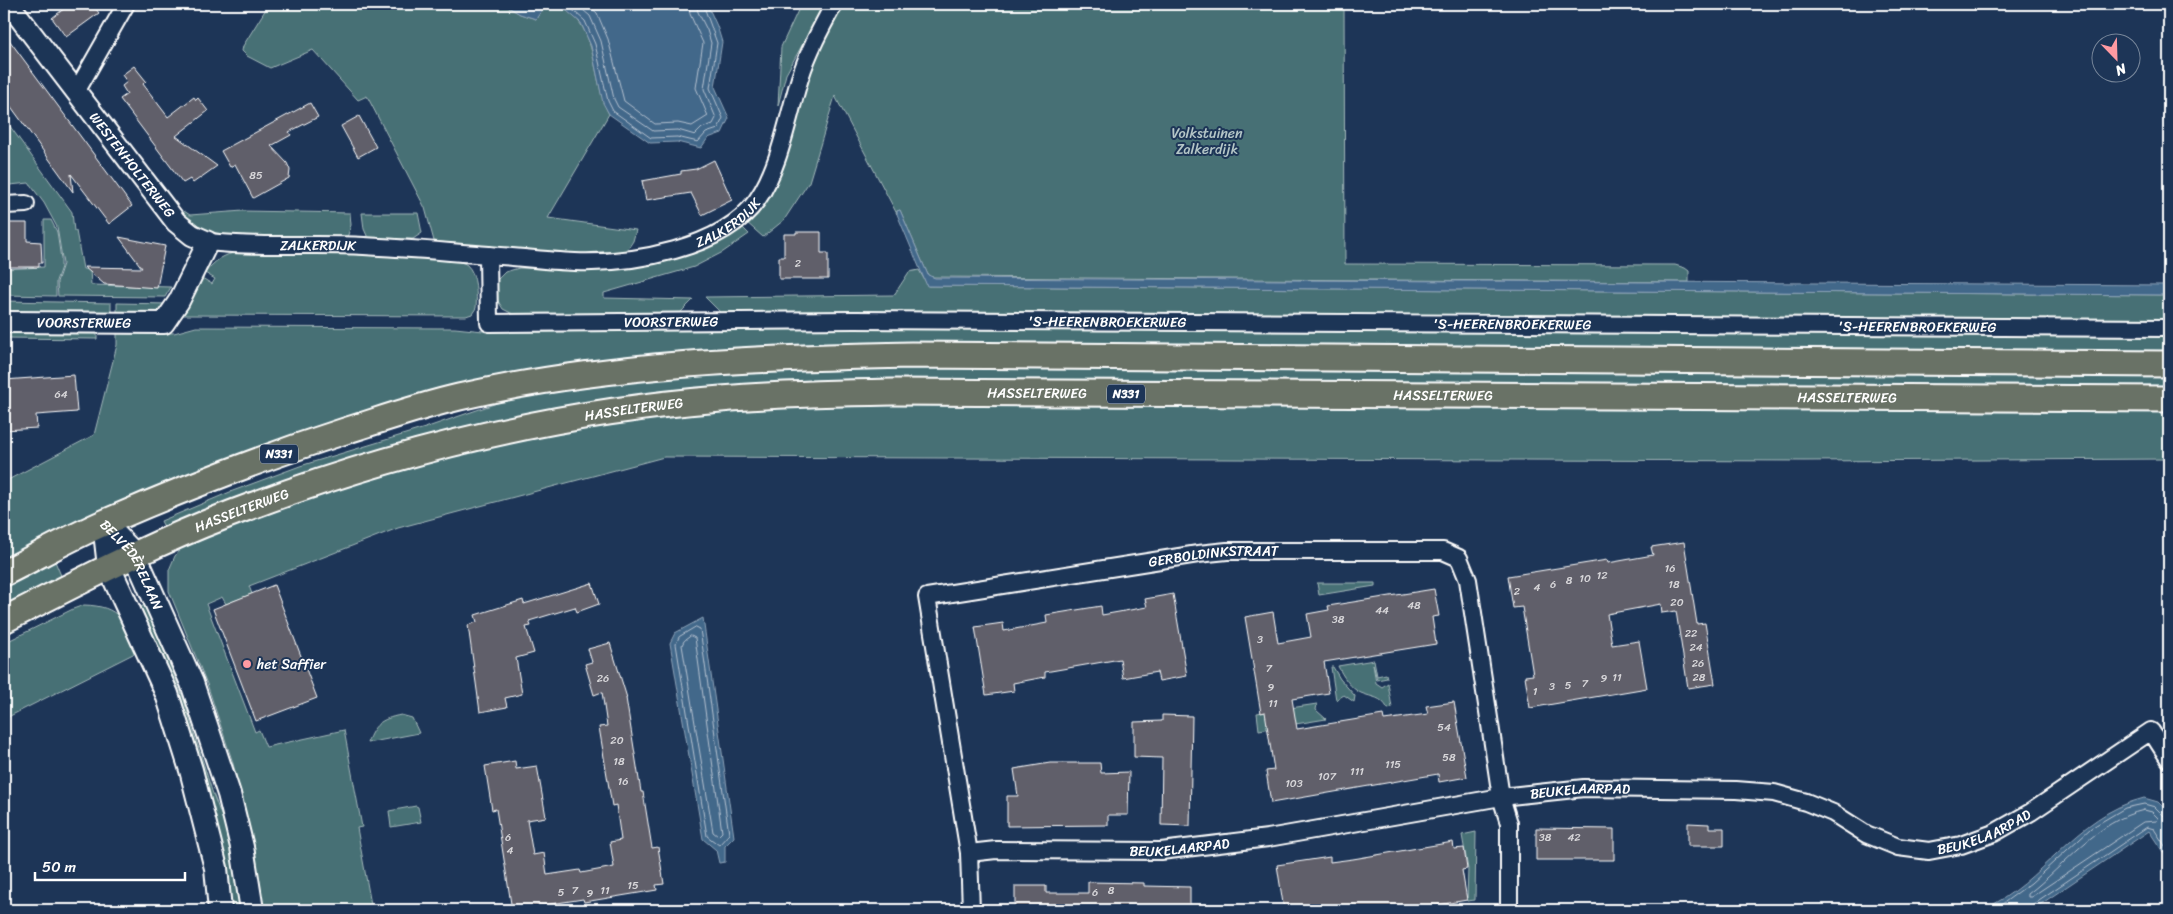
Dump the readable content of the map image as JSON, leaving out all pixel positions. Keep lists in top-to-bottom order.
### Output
{
  "streets": {
    "main road": ["HASSELTERWEG", "N331", "BELVÉDÈRELAAN"],
    "street": [
      "WESTENHOLTERWEG",
      "ZALKERDIJK",
      "'S-HEERENBROEKERWEG",
      "VOORSTERWEG",
      "GERBOLDINKSTRAAT",
      "BEUKELAARPAD"
    ]
  },
  "crossings": [
    ["WESTENHOLTERWEG", "ZALKERDIJK"],
    ["WESTENHOLTERWEG", "VOORSTERWEG"],
    ["ZALKERDIJK", "VOORSTERWEG"],
    ["'S-HEERENBROEKERWEG", "VOORSTERWEG"],
    ["HASSELTERWEG", "BELVÉDÈRELAAN"],
    ["N331", "BELVÉDÈRELAAN"],
    ["GERBOLDINKSTRAAT", "BEUKELAARPAD"]
  ],
  "parks": ["Volkstuinen Zalkerdijk"],
  "places": ["het Saffier"],
  "house_numbers": [
    "85",
    "2",
    "64",
    "16",
    "12",
    "10",
    "8",
    "6",
    "18",
    "4",
    "2",
    "20",
    "48",
    "44",
    "38",
    "22",
    "3",
    "24",
    "26",
    "7",
    "11",
    "28",
    "26",
    "9",
    "7",
    "5",
    "3",
    "9",
    "1",
    "11",
    "54",
    "20",
    "58",
    "18",
    "115",
    "111",
    "107",
    "16",
    "103",
    "6",
    "38",
    "42",
    "4",
    "15",
    "7",
    "11",
    "8",
    "5",
    "6",
    "9"
  ],
  "scale_bar": "50 m",
  "north": "bottom right"
}
